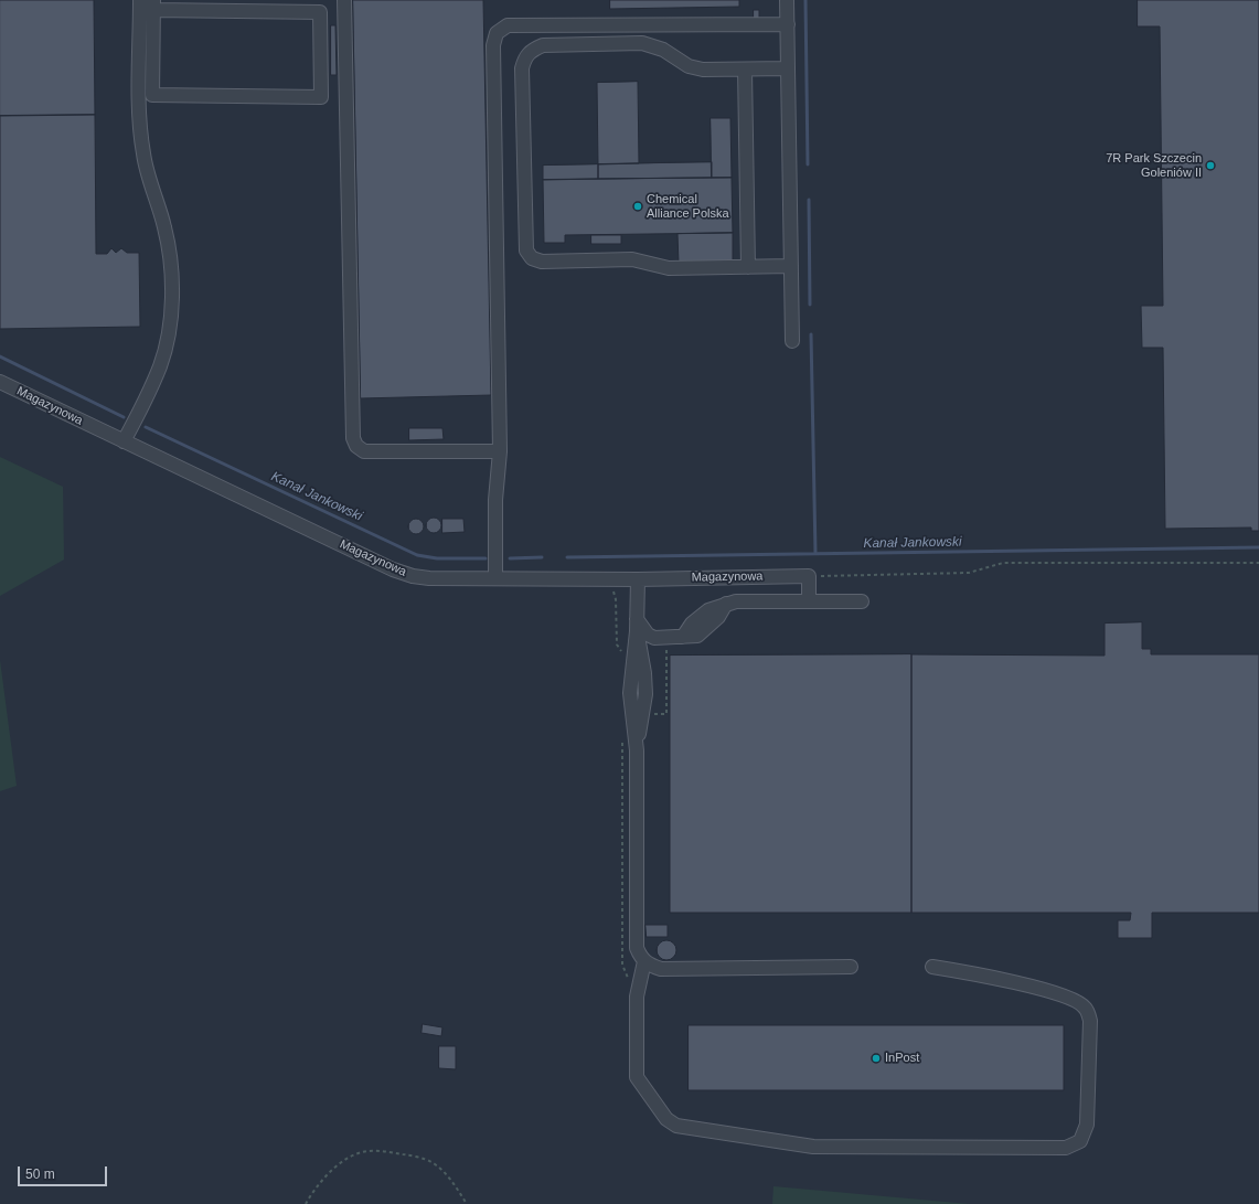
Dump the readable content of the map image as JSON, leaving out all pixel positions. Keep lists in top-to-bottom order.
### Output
{
  "streets": {
    "street": ["Magazynowa"]
  },
  "water": ["Kanał Jankowski"],
  "places": ["7R Park Szczecin Goleniów II", "Chemical Alliance Polska", "InPost"],
  "scale_bar": "50 m"
}
